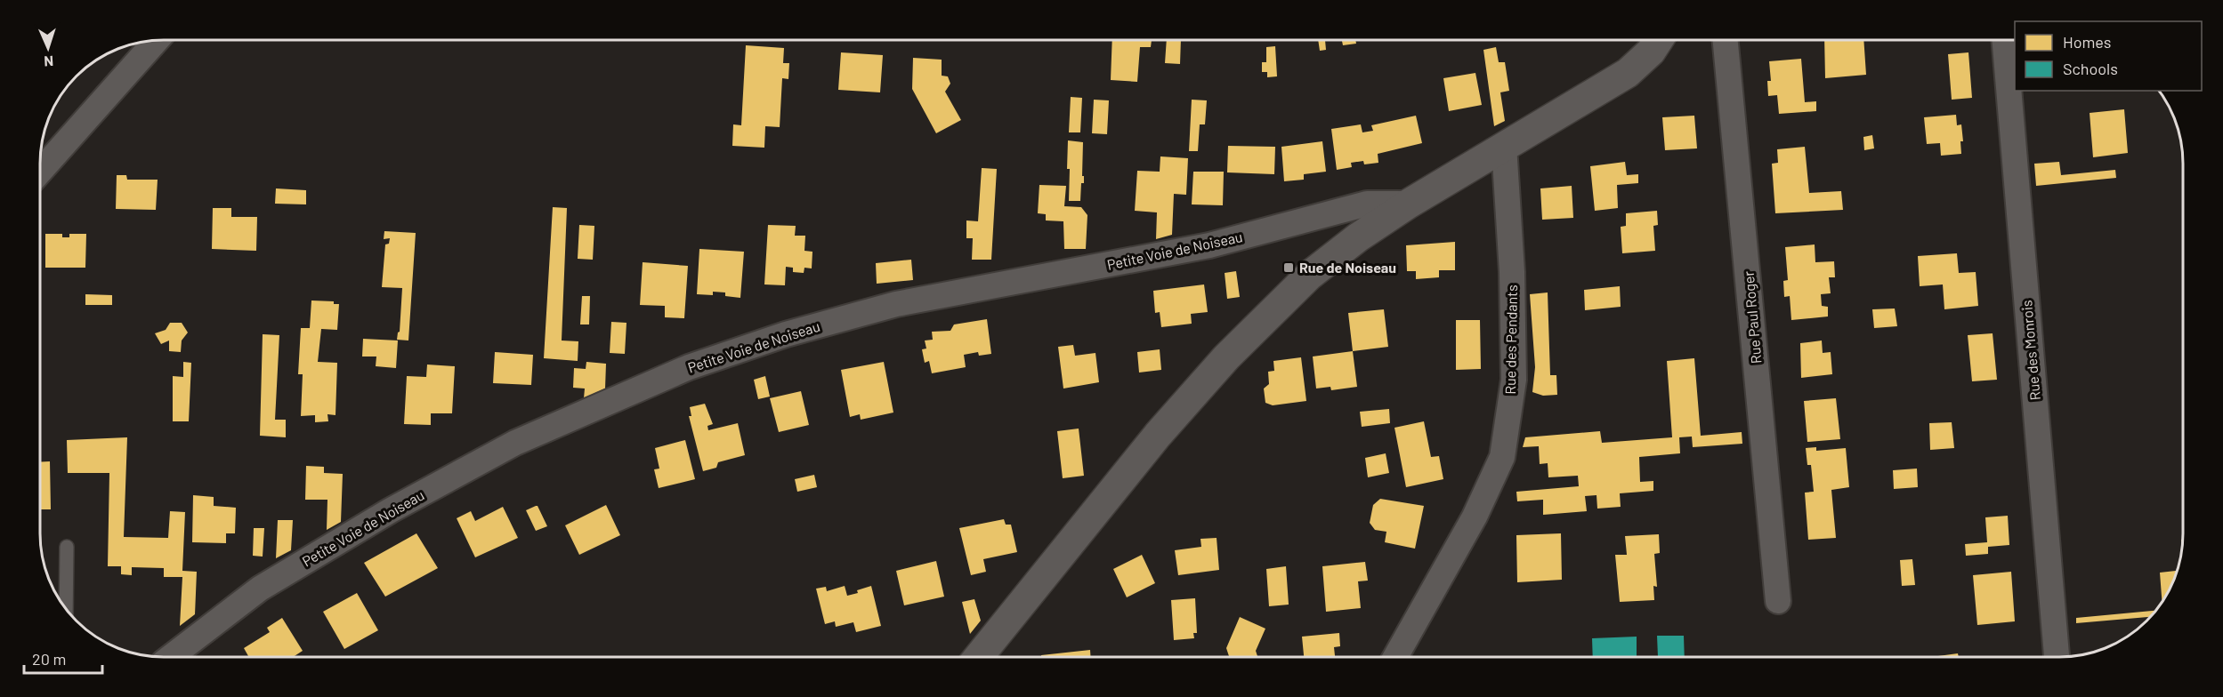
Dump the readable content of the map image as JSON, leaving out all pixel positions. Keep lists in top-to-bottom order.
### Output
{
  "streets": {
    "street": [
      "Petite Voie de Noiseau",
      "Rue Paul Roger",
      "Rue des Pendants",
      "Rue des Monrois"
    ]
  },
  "places": {
    "transit": ["Rue de Noiseau"]
  },
  "legend": ["Homes", "Schools"],
  "scale_bar": "20 m",
  "north": "bottom"
}
